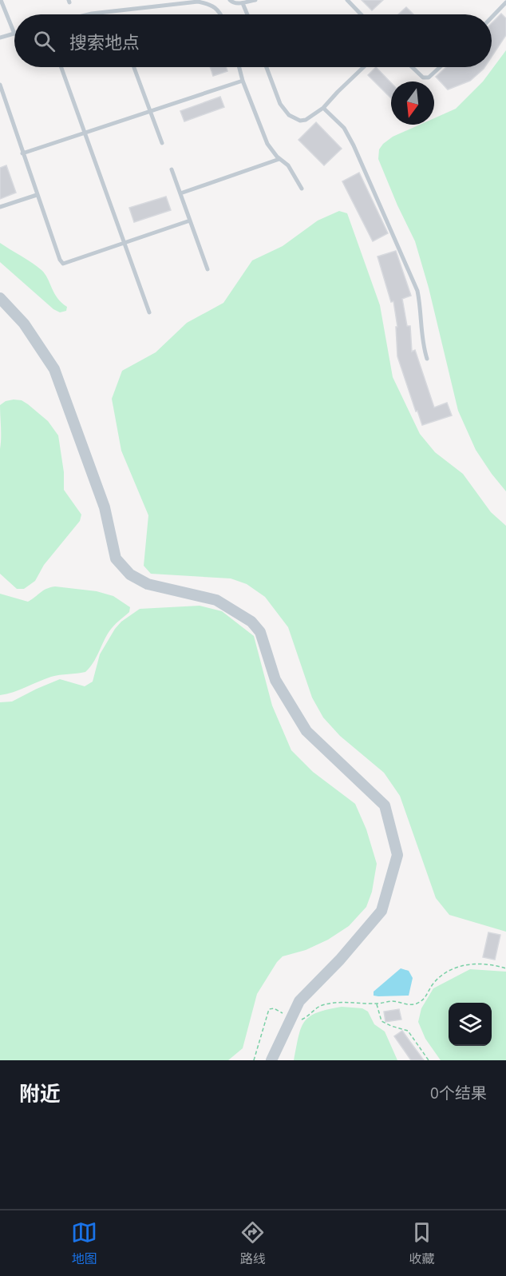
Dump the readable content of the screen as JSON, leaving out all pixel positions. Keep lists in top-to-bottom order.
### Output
{
  "north": "bottom",
  "page": {
    "search": "搜索地点",
    "heading": ["附近", "0个结果"],
    "nav": ["地图", "路线", "收藏"]
  }
}
